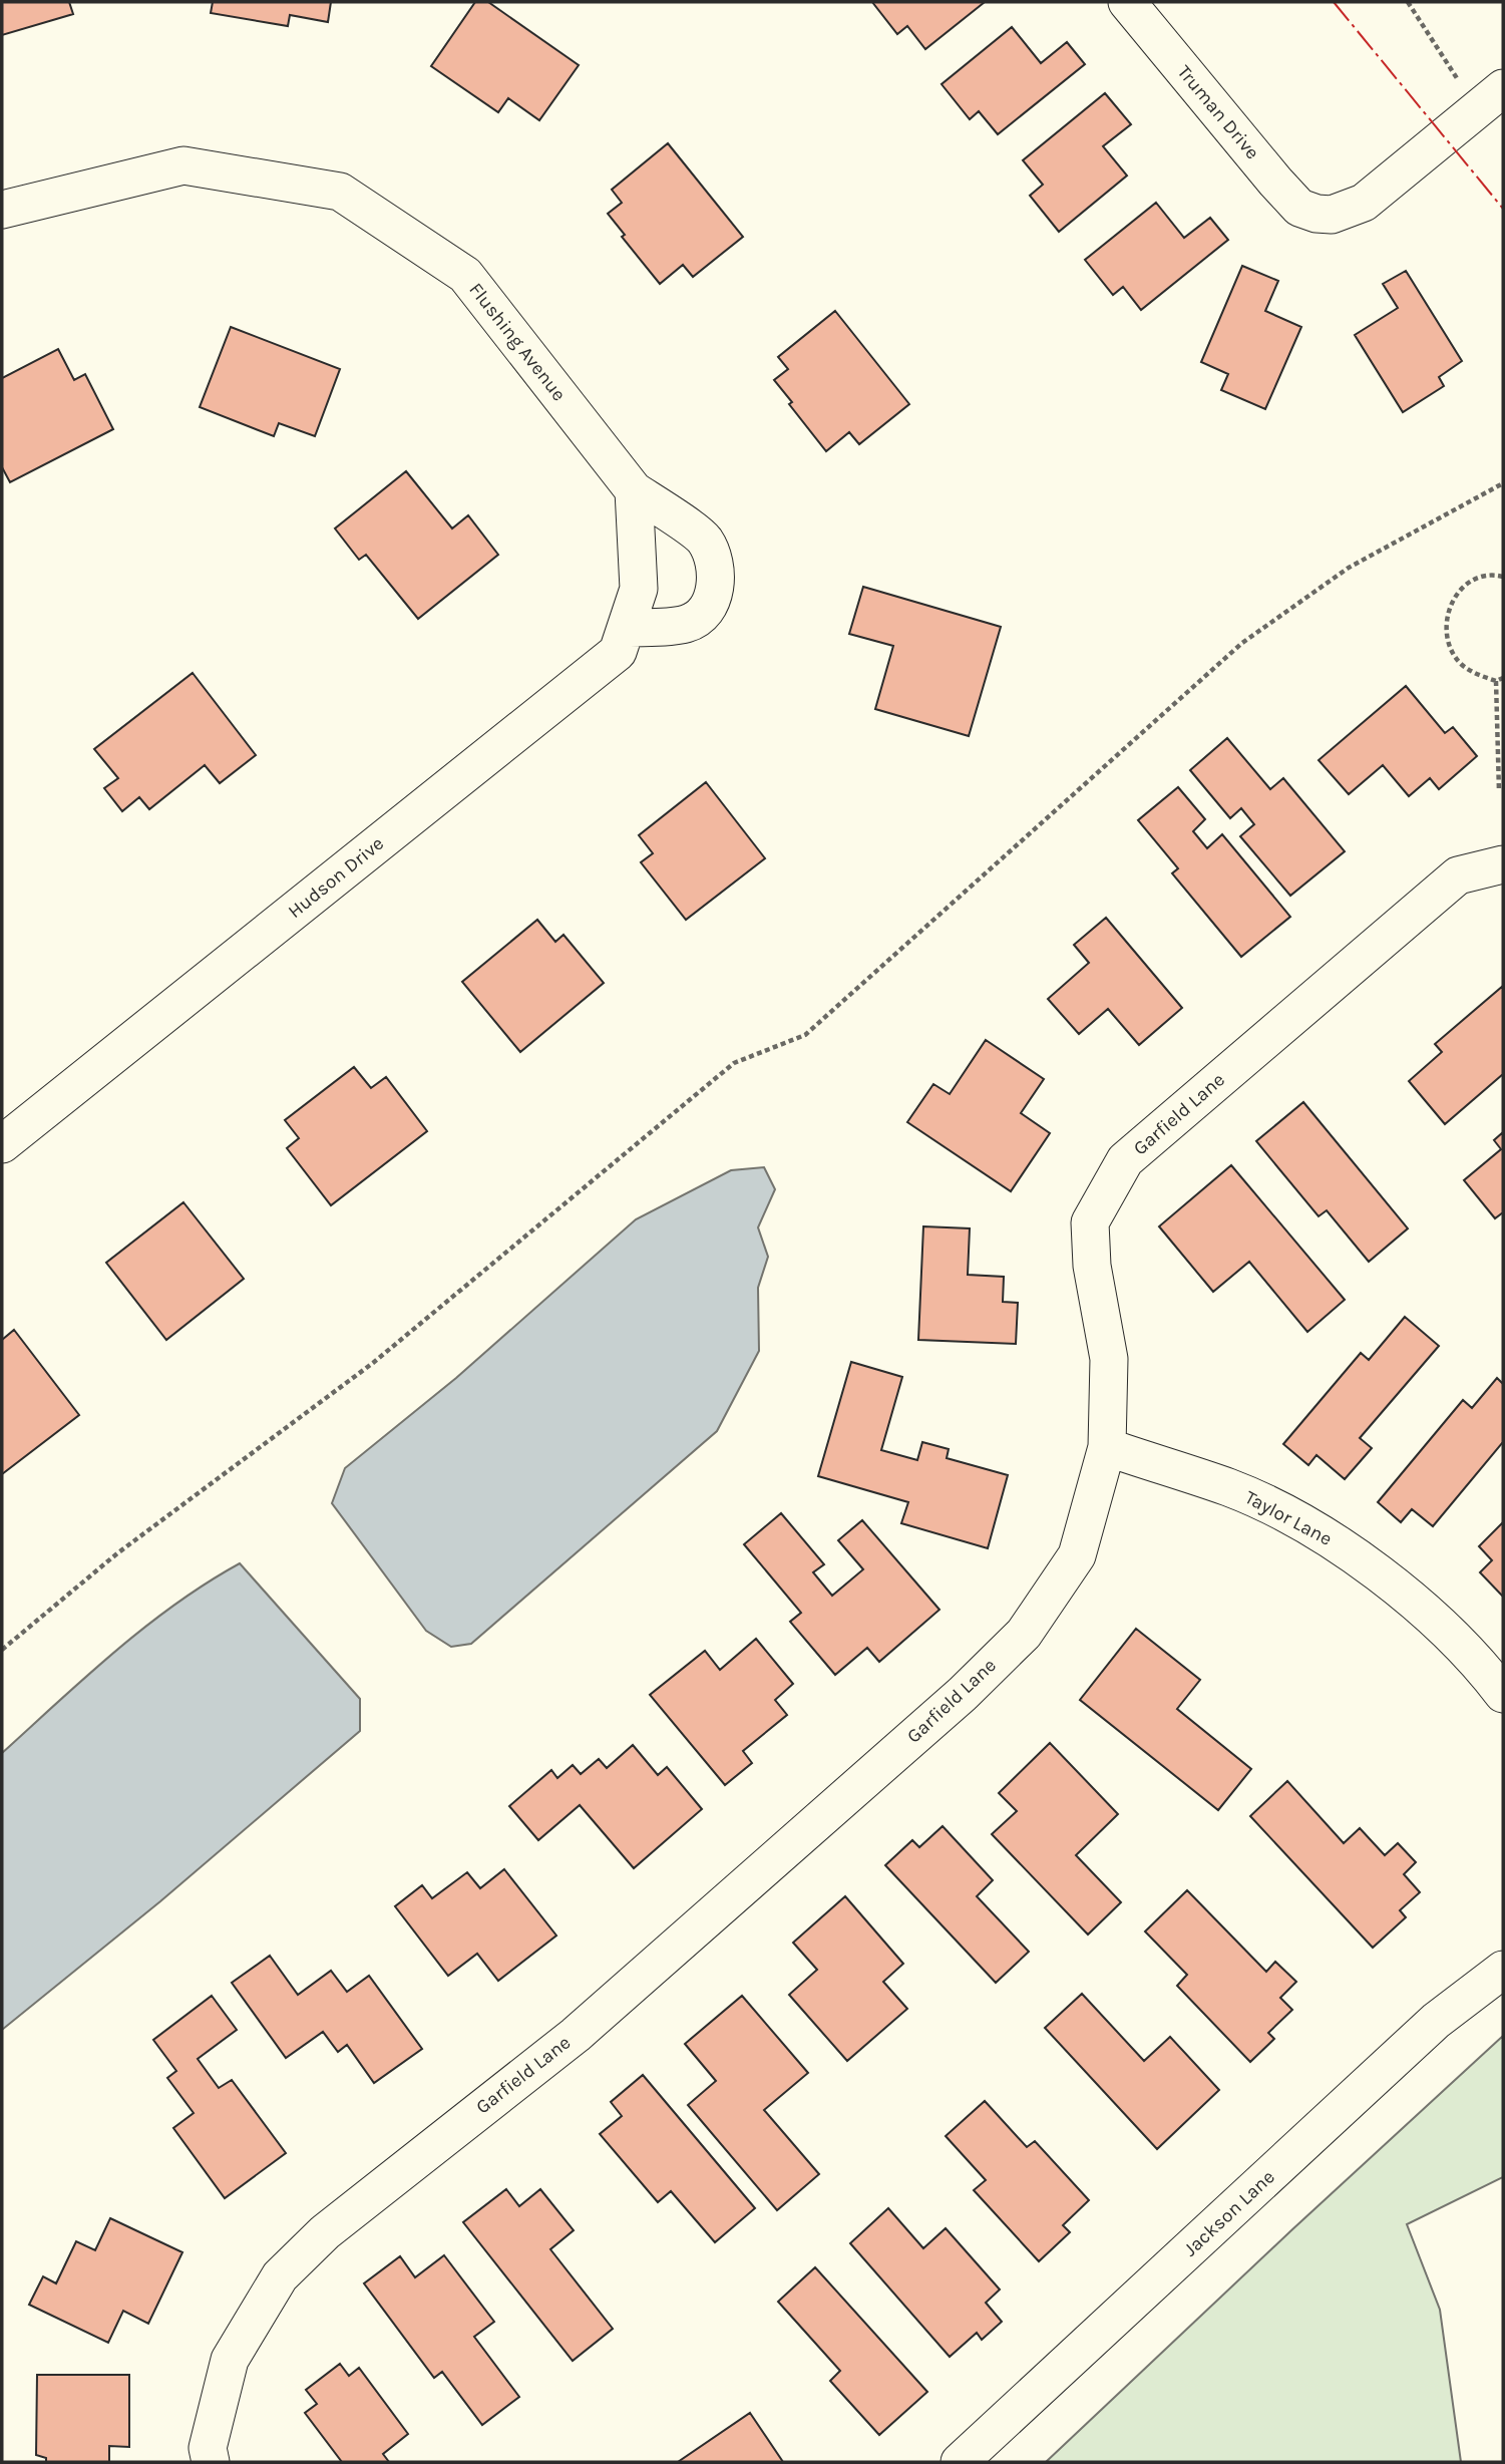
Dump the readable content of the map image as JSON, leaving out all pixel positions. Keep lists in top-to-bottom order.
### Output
{
  "streets": {
    "street": [
      "Truman Drive",
      "Flushing Avenue",
      "Hudson Drive",
      "Garfield Lane",
      "Taylor Lane",
      "Jackson Lane"
    ]
  },
  "crossings": [
    ["Flushing Avenue", "Hudson Drive"],
    ["Garfield Lane", "Taylor Lane"]
  ]
}
